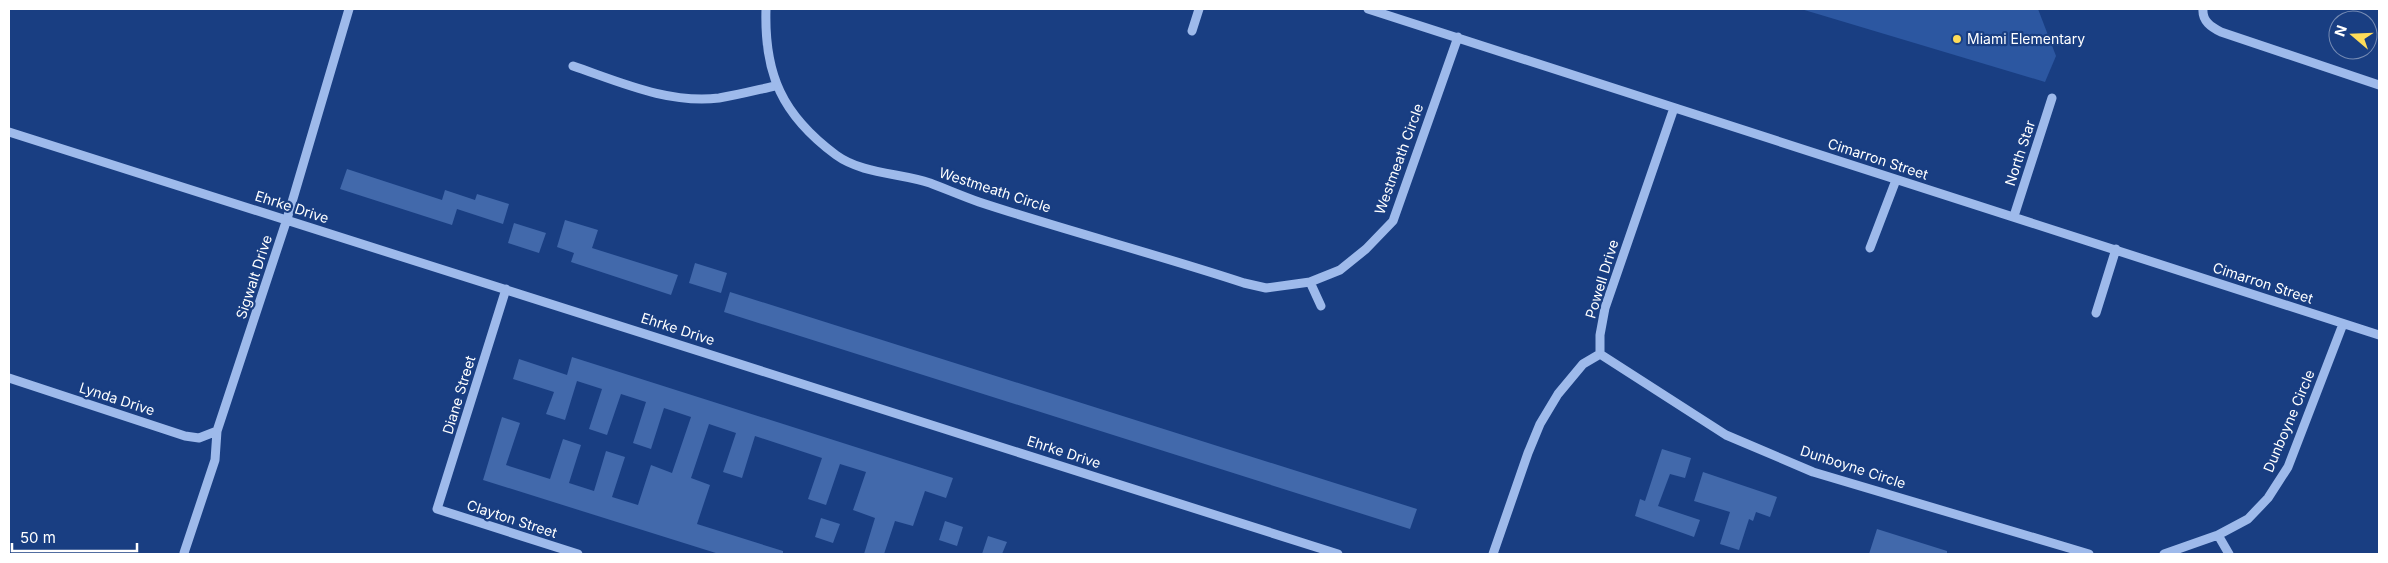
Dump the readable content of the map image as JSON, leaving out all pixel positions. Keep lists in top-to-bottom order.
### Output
{
  "streets": {
    "street": [
      "North Star",
      "Westmeath Circle",
      "Cimarron Street",
      "Ehrke Drive",
      "Sigwalt Drive",
      "Powell Drive",
      "Diane Street",
      "Lynda Drive",
      "Dunboyne Circle",
      "Clayton Street"
    ]
  },
  "crossings": [
    ["North Star", "Cimarron Street"],
    ["Westmeath Circle", "Cimarron Street"],
    ["Cimarron Street", "Powell Drive"],
    ["Cimarron Street", "Dunboyne Circle"],
    ["Ehrke Drive", "Sigwalt Drive"],
    ["Ehrke Drive", "Diane Street"],
    ["Sigwalt Drive", "Lynda Drive"],
    ["Powell Drive", "Dunboyne Circle"],
    ["Diane Street", "Clayton Street"]
  ],
  "places": ["Miami Elementary"],
  "scale_bar": "50 m",
  "north": "left"
}
